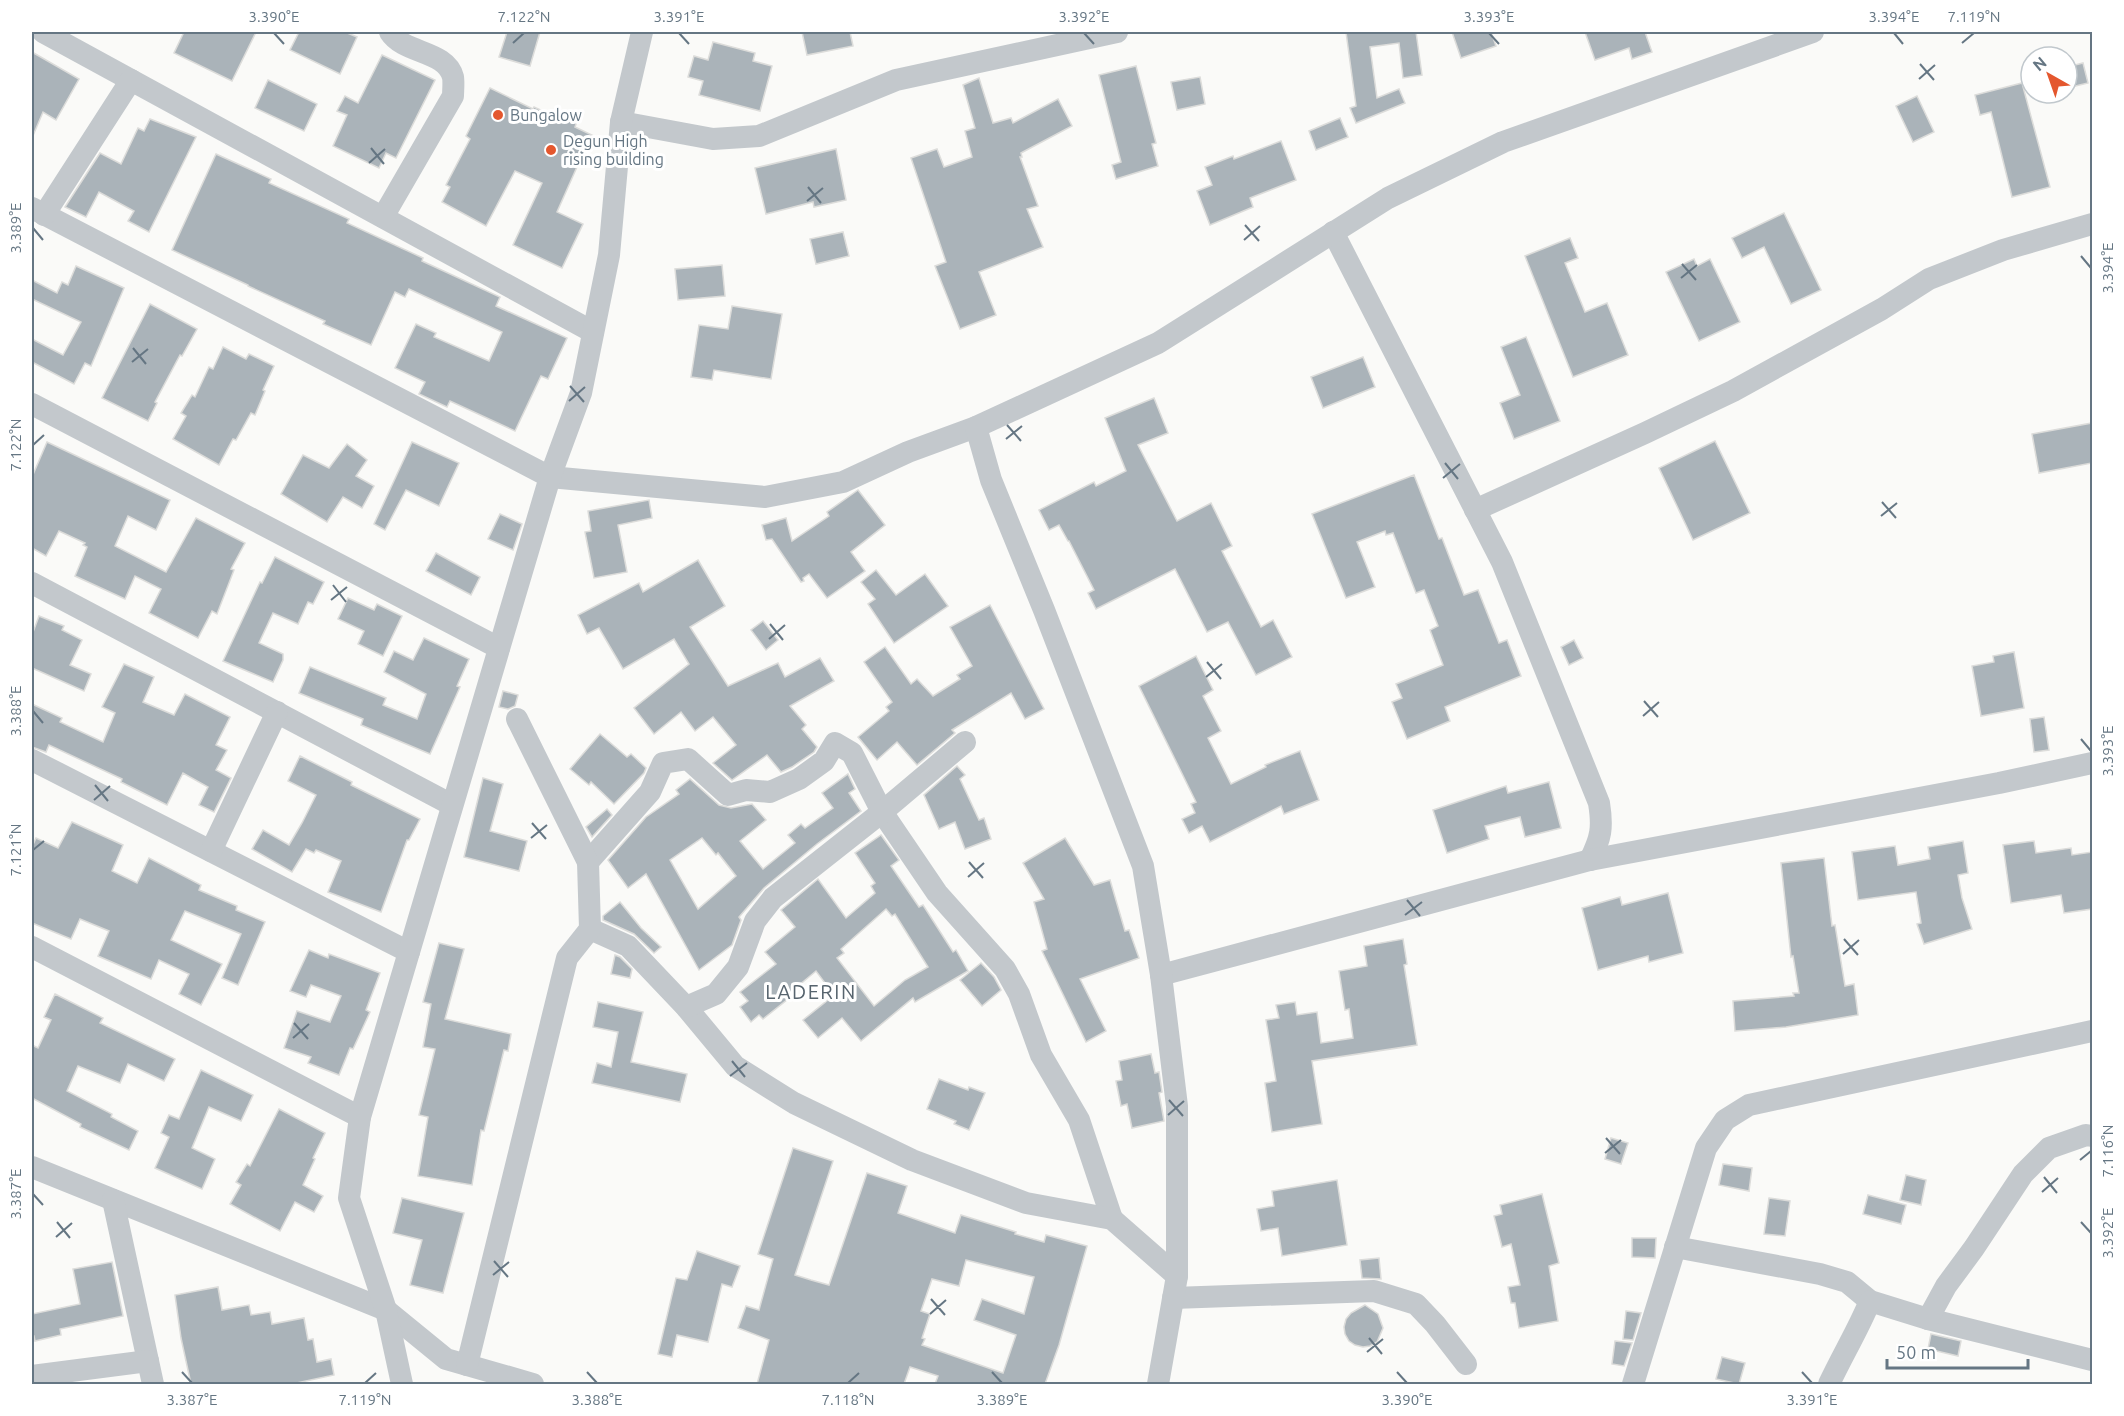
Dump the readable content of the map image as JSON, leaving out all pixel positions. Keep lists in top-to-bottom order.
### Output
{
  "districts": ["LADERIN"],
  "places": ["Bungalow", "Degun High rising building"],
  "scale_bar": "50 m",
  "north": "top left",
  "coordinates": [
    "3.390°E",
    "7.122°N",
    "3.391°E",
    "3.392°E",
    "3.393°E",
    "3.394°E",
    "7.119°N",
    "3.389°E",
    "3.388°E",
    "7.121°N",
    "7.116°N",
    "3.387°E",
    "7.118°N"
  ]
}
